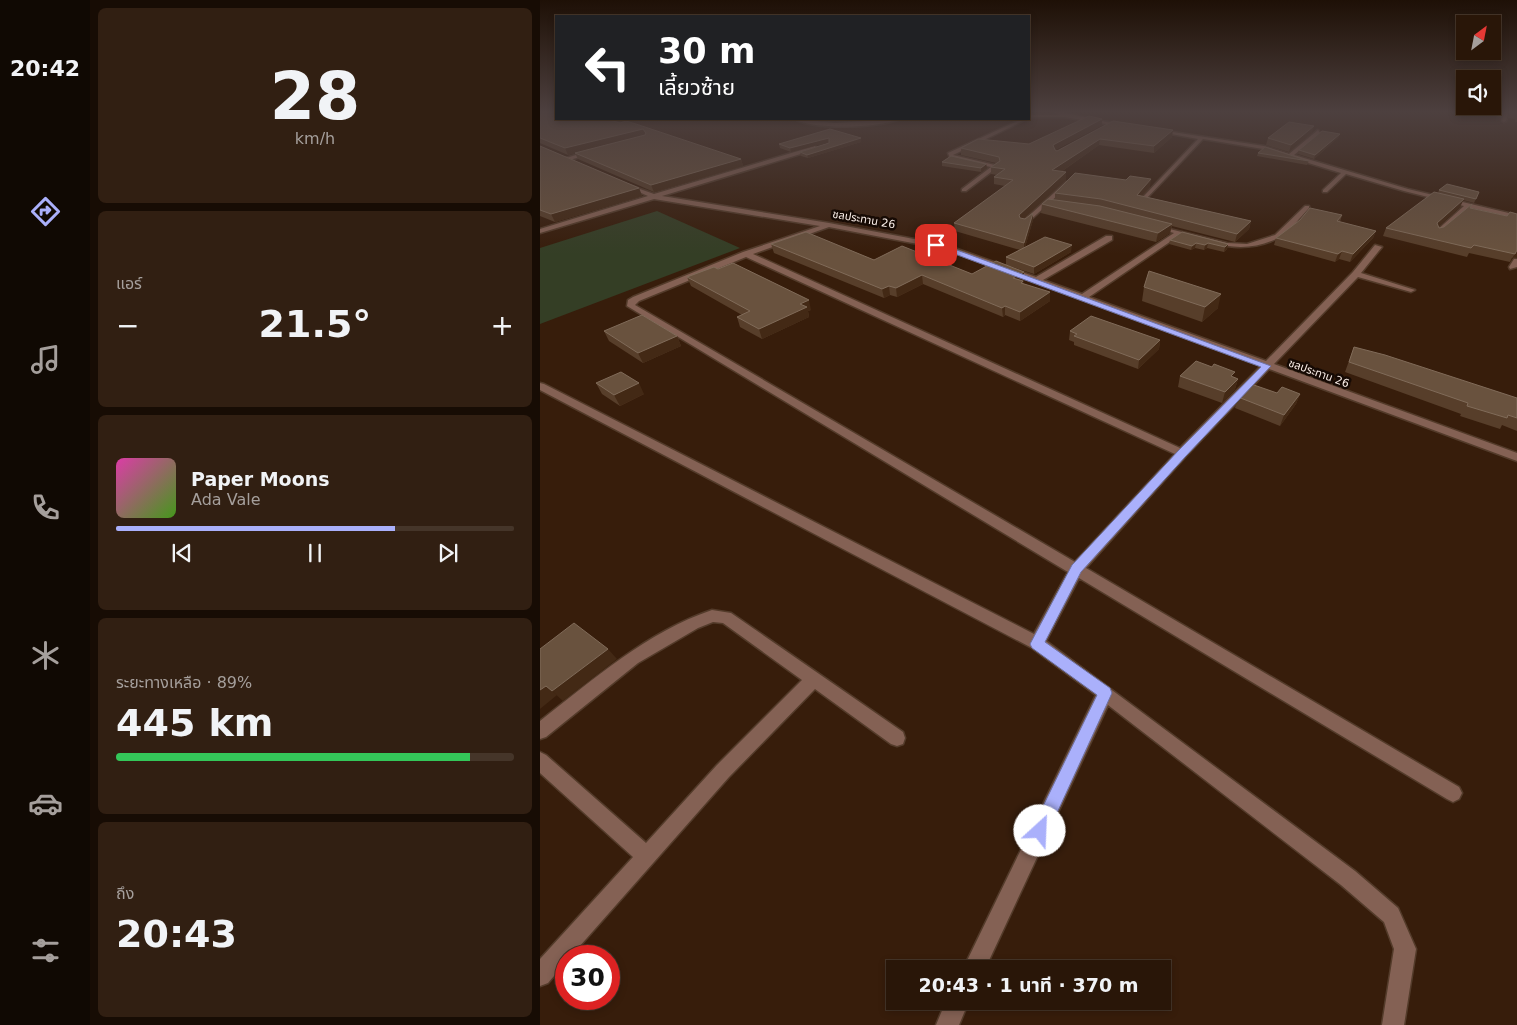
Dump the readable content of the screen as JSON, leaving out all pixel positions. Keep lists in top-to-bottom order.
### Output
{
  "streets": {
    "street": ["ชลประทาน 26"]
  },
  "north": "top right",
  "page": {
    "tabs": "20:42",
    "tile": [
      ["28", "km/h"],
      "แอร์",
      ["ระยะทางเหลือ · 89%", "445 km"],
      ["ถึง", "20:43"]
    ],
    "turn": ["30 m", "เลี้ยวซ้าย"],
    "heat": ["−", "21.5°", "+"],
    "song": ["Paper Moons", "Ada Vale"],
    "limit": "30",
    "trip": "20:43 · 1 นาที · 370 m"
  }
}
